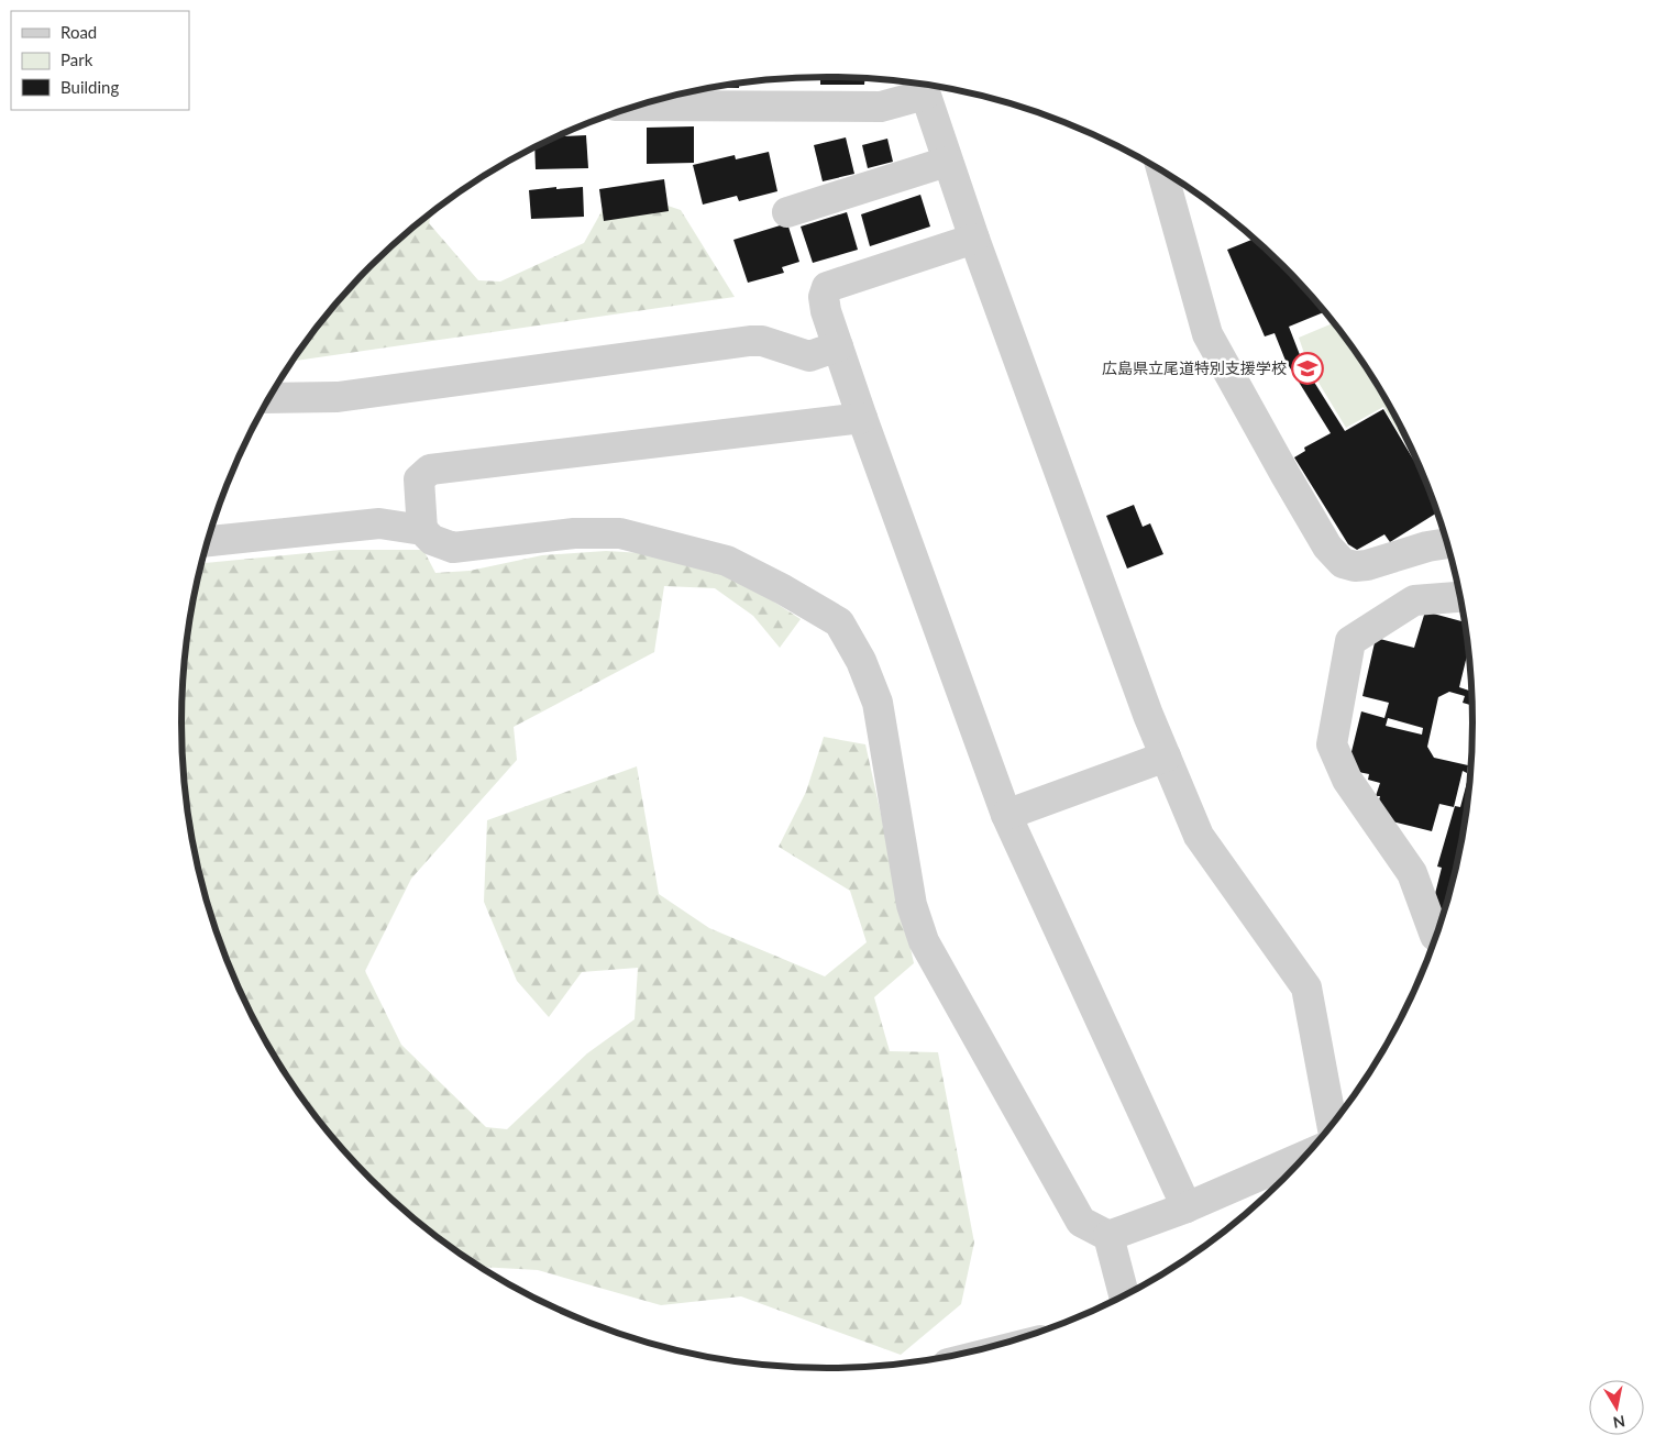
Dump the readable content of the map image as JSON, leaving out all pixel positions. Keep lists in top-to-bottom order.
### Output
{
  "places": {
    "school or university": ["広島県立尾道特別支援学校"]
  },
  "legend": ["Road", "Park", "Building"],
  "north": "bottom"
}
